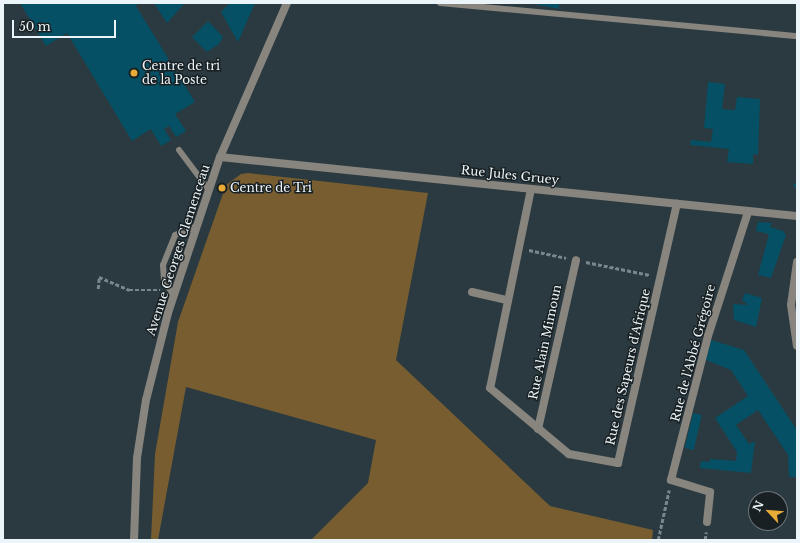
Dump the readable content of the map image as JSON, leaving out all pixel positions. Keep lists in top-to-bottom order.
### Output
{
  "streets": {
    "street": [
      "Rue Jules Gruey",
      "Avenue Georges Clemenceau",
      "Rue Alain Mimoun",
      "Rue de l'Abbé Grégoire",
      "Rue des Sapeurs d'Afrique"
    ]
  },
  "crossings": [
    ["Rue Jules Gruey", "Avenue Georges Clemenceau"],
    ["Rue Jules Gruey", "Rue de l'Abbé Grégoire"],
    ["Rue Jules Gruey", "Rue des Sapeurs d'Afrique"],
    ["Rue Alain Mimoun", "Rue des Sapeurs d'Afrique"]
  ],
  "places": ["Centre de tri de la Poste", "Centre de Tri"],
  "scale_bar": "50 m",
  "north": "top left"
}
